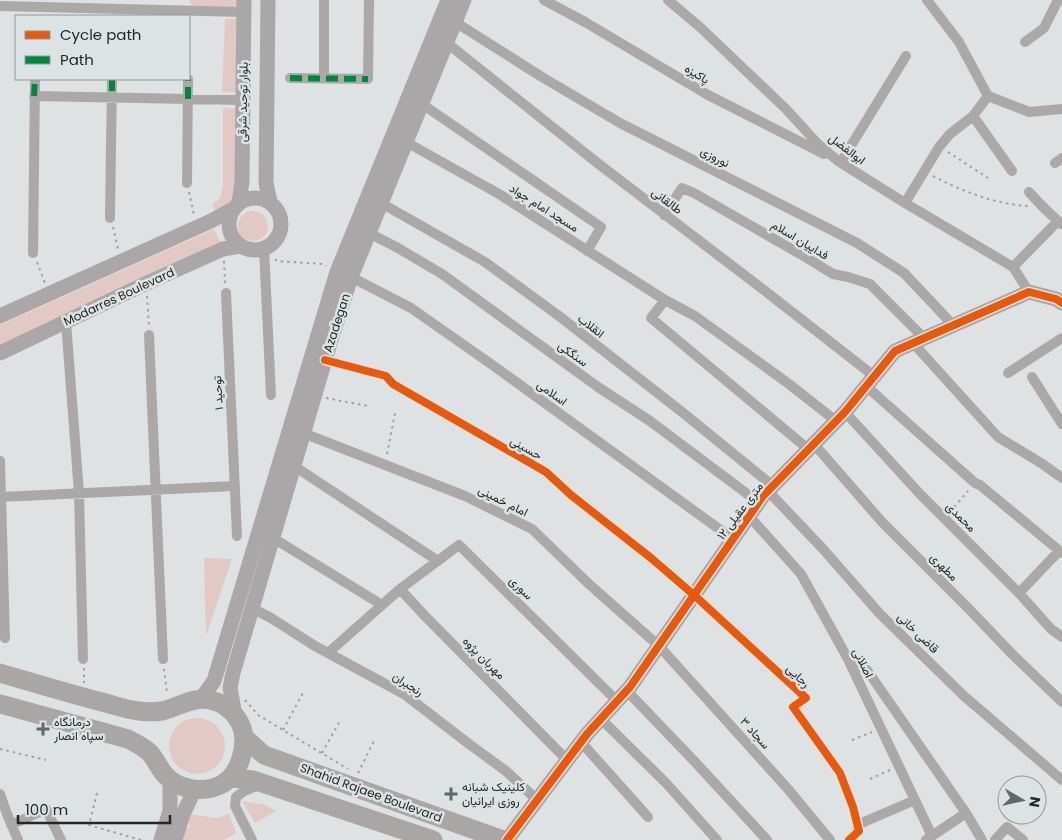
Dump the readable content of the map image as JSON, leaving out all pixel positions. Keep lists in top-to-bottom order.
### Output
{
  "streets": {
    "highway": ["Shahid Rajaee Boulevard"],
    "street": [
      "پاکیزه",
      "بلوار توحید شرقی",
      "ابوالفضل",
      "نوروزی",
      "طالقانی",
      "مسجد امام جواد",
      "فداییان اسلام",
      "Modarres Boulevard",
      "Azadegan",
      "انقلاب",
      "سنگکی",
      "توحید ۱",
      "اسلامی",
      "حسینی",
      "امام خمینی",
      "۱۲ متری عقیلی",
      "محمدی",
      "مطهری",
      "سوری",
      "قاضی خانی",
      "مهربان پژوه",
      "اصلانی",
      "رجایی",
      "رنجبران",
      "سجاد ۳"
    ]
  },
  "crossings": [
    ["پاکیزه", "ابوالفضل"],
    ["بلوار توحید شرقی", "Modarres Boulevard"],
    ["ابوالفضل", "۱۲ متری عقیلی"],
    ["نوروزی", "Azadegan"],
    ["نوروزی", "۱۲ متری عقیلی"],
    ["طالقانی", "فداییان اسلام"],
    ["طالقانی", "Azadegan"],
    ["طالقانی", "۱۲ متری عقیلی"],
    ["مسجد امام جواد", "Azadegan"],
    ["مسجد امام جواد", "محمدی"],
    ["مسجد امام جواد", "مطهری"],
    ["فداییان اسلام", "۱۲ متری عقیلی"],
    ["Azadegan", "انقلاب"],
    ["Azadegan", "سنگکی"],
    ["Azadegan", "اسلامی"],
    ["Azadegan", "حسینی"],
    ["Azadegan", "امام خمینی"],
    ["Azadegan", "رنجبران"],
    ["انقلاب", "سنگکی"],
    ["انقلاب", "۱۲ متری عقیلی"],
    ["انقلاب", "قاضی خانی"],
    ["سنگکی", "۱۲ متری عقیلی"],
    ["سنگکی", "قاضی خانی"],
    ["اسلامی", "۱۲ متری عقیلی"],
    ["حسینی", "۱۲ متری عقیلی"],
    ["حسینی", "رجایی"],
    ["امام خمینی", "۱۲ متری عقیلی"],
    ["امام خمینی", "سجاد ۳"],
    ["۱۲ متری عقیلی", "محمدی"],
    ["۱۲ متری عقیلی", "مطهری"],
    ["۱۲ متری عقیلی", "سوری"],
    ["۱۲ متری عقیلی", "قاضی خانی"],
    ["۱۲ متری عقیلی", "مهربان پژوه"],
    ["۱۲ متری عقیلی", "اصلانی"],
    ["۱۲ متری عقیلی", "رجایی"],
    ["۱۲ متری عقیلی", "رنجبران"],
    ["۱۲ متری عقیلی", "سجاد ۳"],
    ["۱۲ متری عقیلی", "Shahid Rajaee Boulevard"],
    ["محمدی", "مطهری"],
    ["سوری", "مهربان پژوه"]
  ],
  "places": {
    "health": ["درمانگاه سپاه انصار", "کلینیک شبانه روزی ایرانیان"]
  },
  "legend": ["Cycle path", "Path"],
  "scale_bar": "100 m",
  "north": "right"
}
